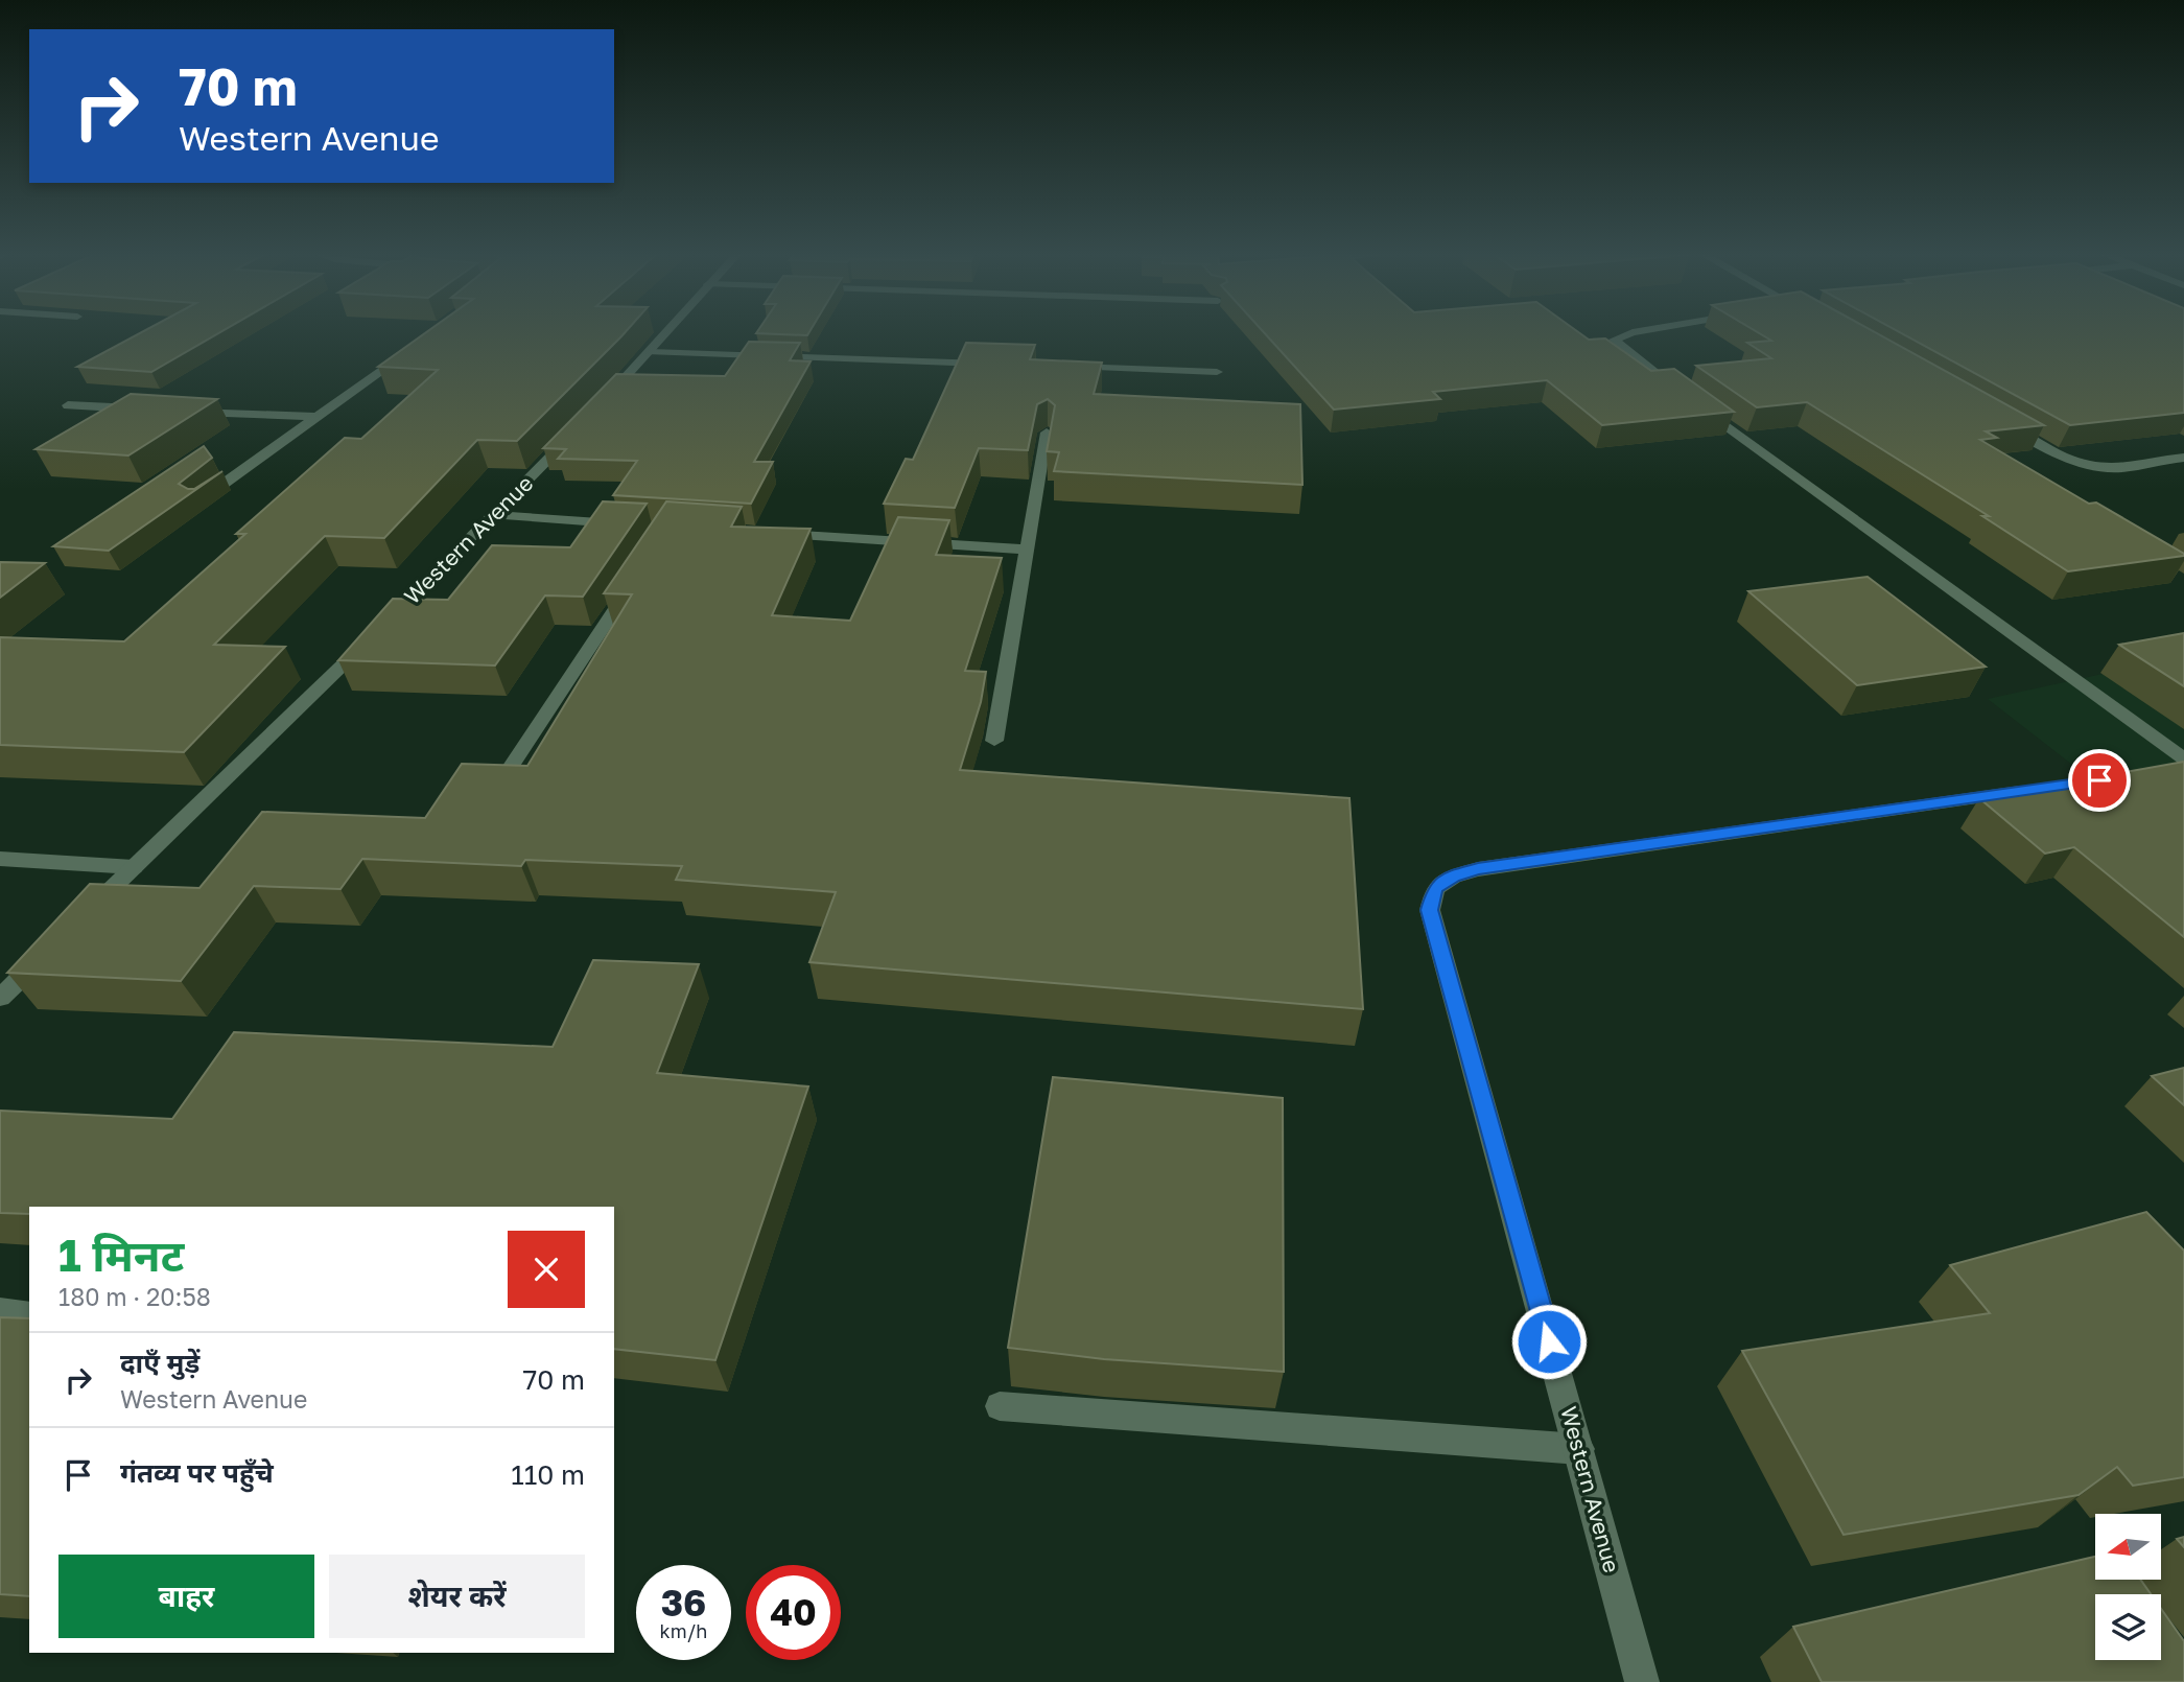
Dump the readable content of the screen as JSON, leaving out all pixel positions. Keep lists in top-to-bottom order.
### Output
{
  "streets": {
    "street": ["Western Avenue"]
  },
  "north": "left",
  "page": {
    "turn": ["70 m", "Western Avenue"],
    "heading": ["1 मिनट", "180 m · 20:58"],
    "list": [
      {
        "name": "दाएँ मुड़ें",
        "note": "Western Avenue",
        "value": "70 m"
      },
      {
        "name": "गंतव्य पर पहुँचे",
        "value": "110 m"
      }
    ],
    "buttons": ["बाहर", "शेयर करें"],
    "speed": "36 km/h",
    "limit": "40"
  }
}
